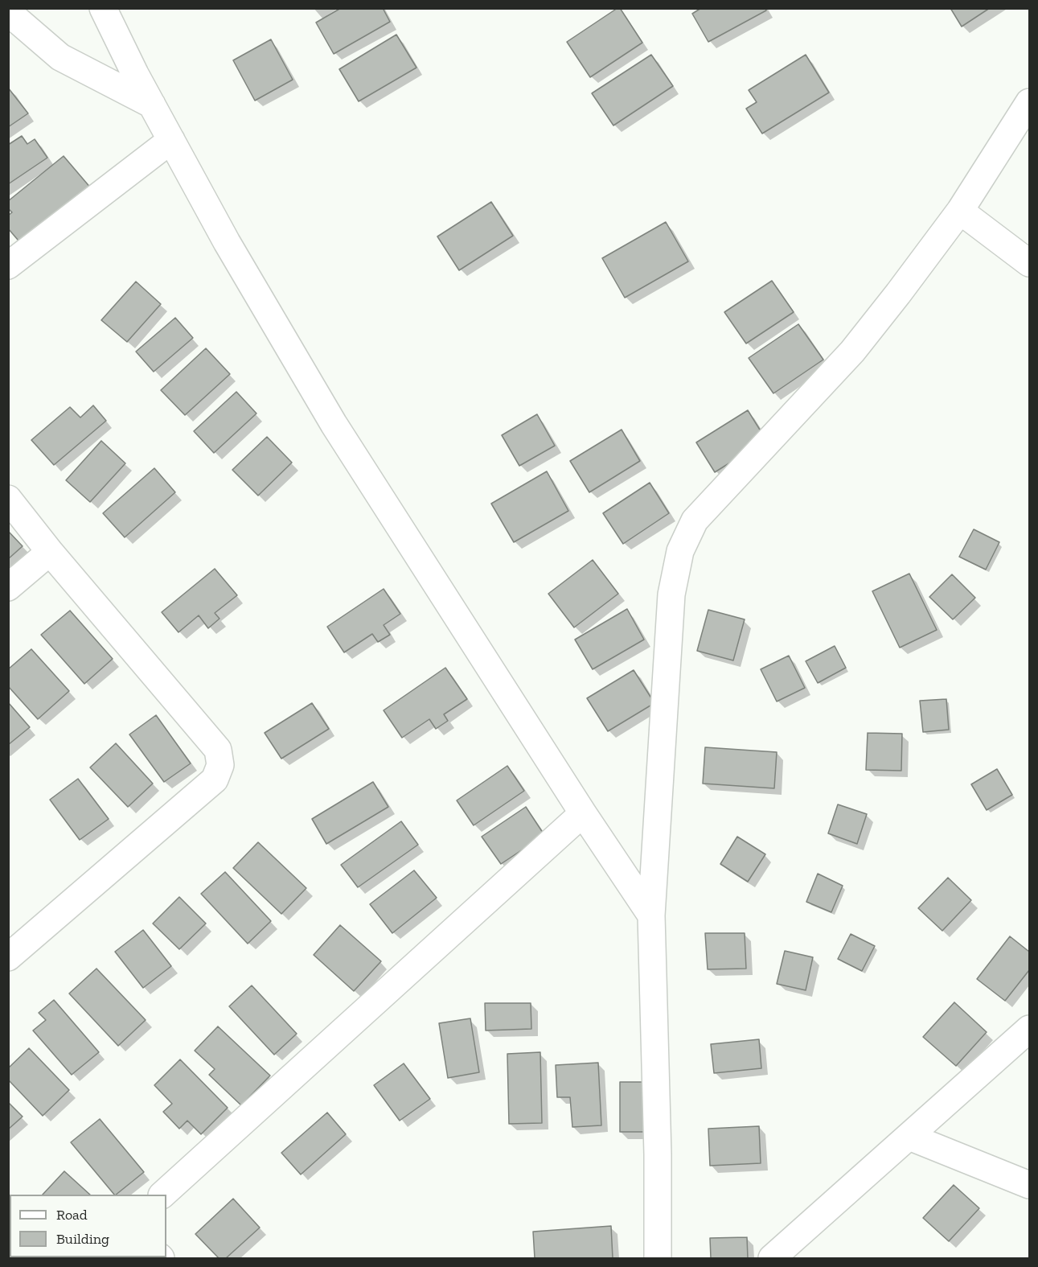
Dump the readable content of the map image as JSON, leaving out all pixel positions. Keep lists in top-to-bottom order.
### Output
{
  "legend": ["Road", "Building"]
}
